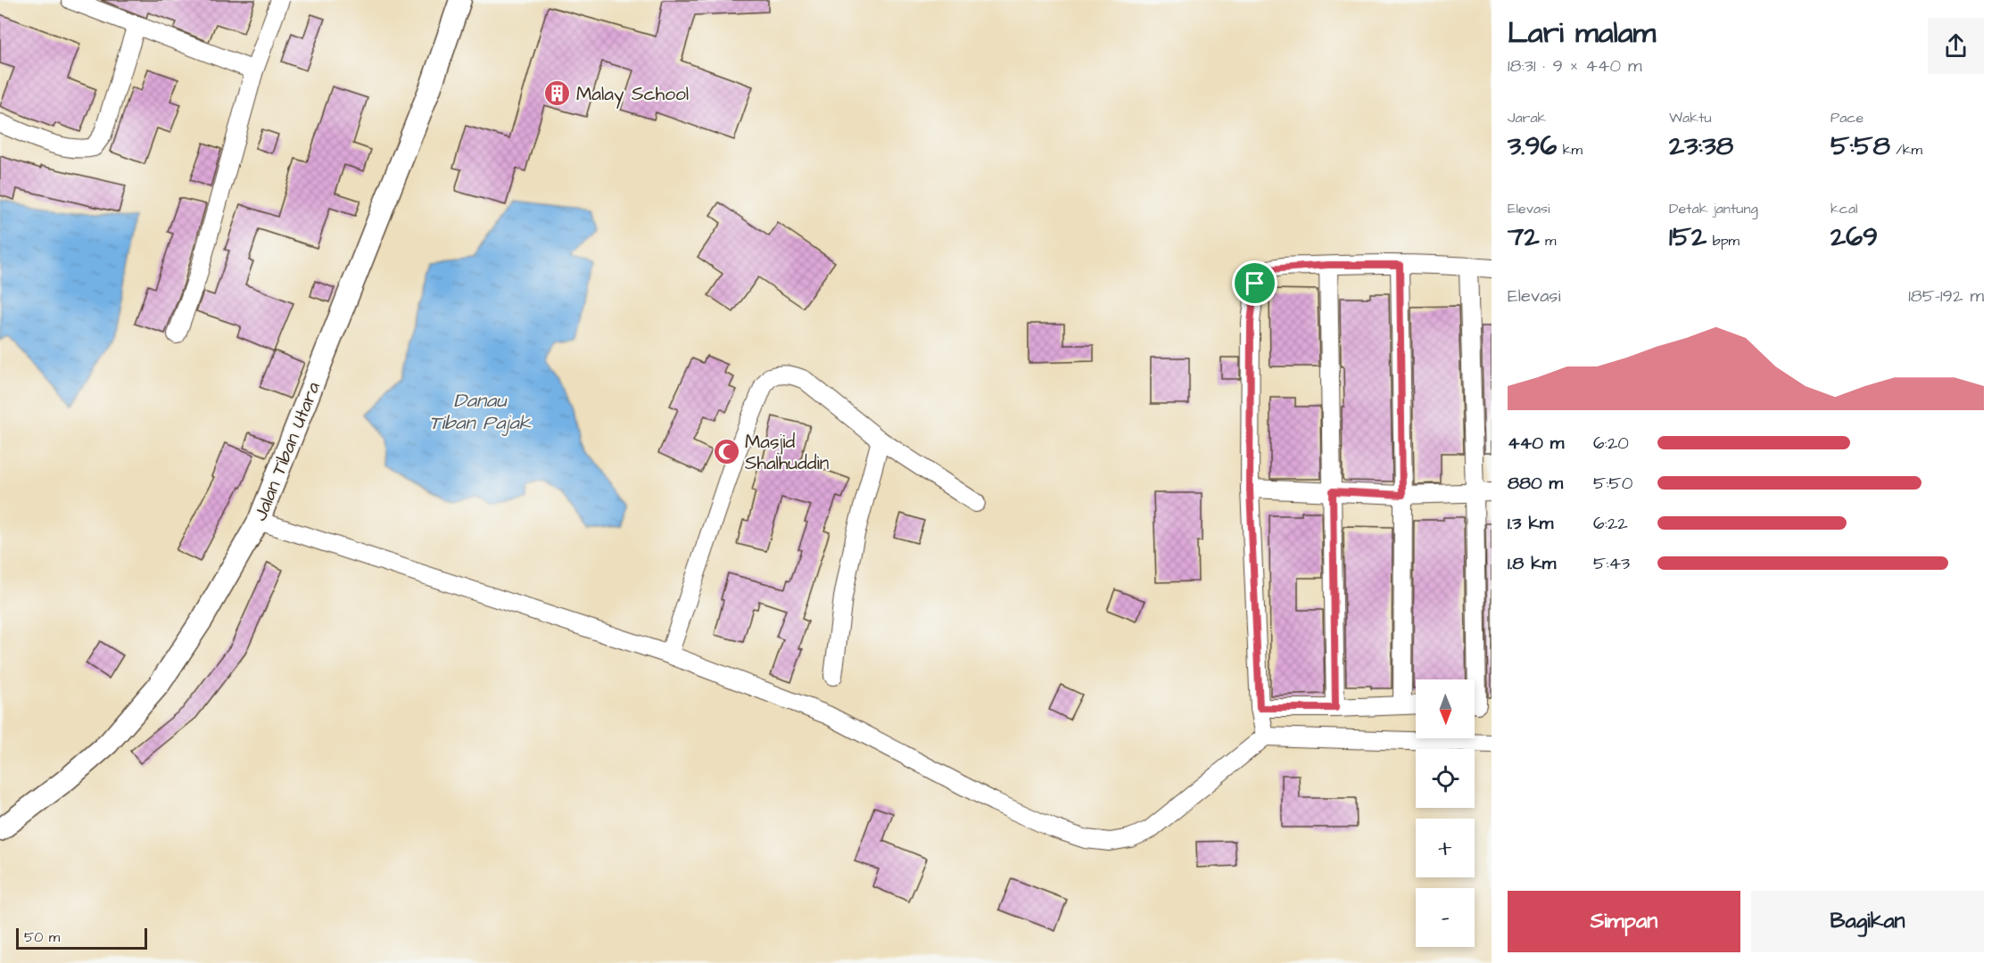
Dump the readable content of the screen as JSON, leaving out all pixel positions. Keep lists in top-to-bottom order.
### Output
{
  "streets": {
    "street": ["Jalan Tiban Utara"]
  },
  "water": ["Danau Tiban Pajak"],
  "places": {
    "building": ["Malay School"],
    "mosque": ["Masjid Shalhuddin"]
  },
  "scale_bar": "50 m",
  "north": "bottom",
  "page": {
    "heading": ["Lari malam", "18:31 · 9 × 440 m"],
    "stats": [
      ["Jarak", "3.96 km"],
      ["Waktu", "23:38"],
      ["Pace", "5:58 /km"],
      ["Elevasi", "72 m"],
      ["Detak jantung", "152 bpm"],
      ["kcal", "269"]
    ],
    "chart": ["Elevasi", "185–192 m"],
    "list": [
      {
        "name": "440 m",
        "note": "6:20"
      },
      {
        "name": "880 m",
        "note": "5:50"
      },
      {
        "name": "1.3 km",
        "note": "6:22"
      },
      {
        "name": "1.8 km",
        "note": "5:43"
      }
    ],
    "map_buttons": ["+", "−"],
    "buttons": ["Simpan", "Bagikan"],
    "scale": "50 m"
  }
}
